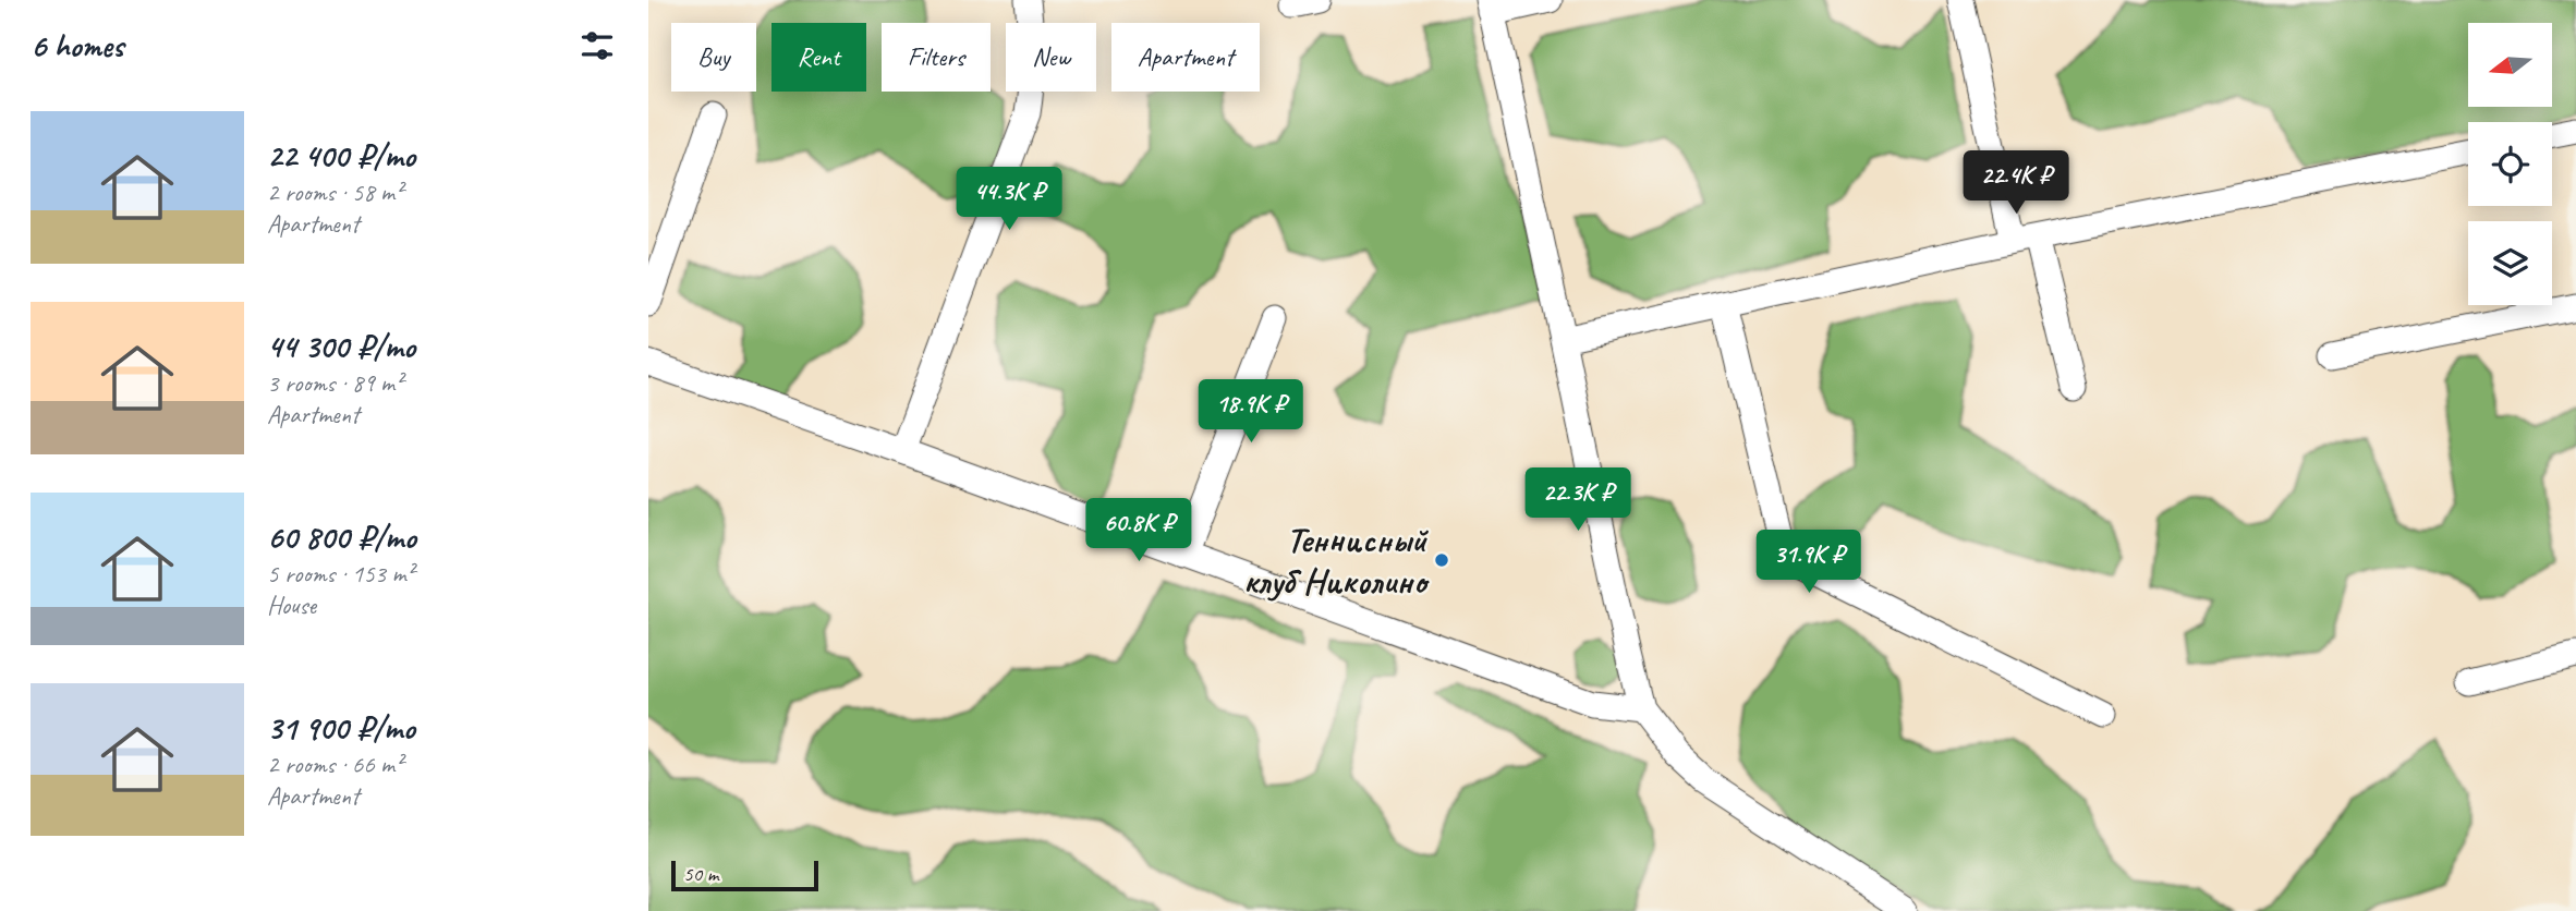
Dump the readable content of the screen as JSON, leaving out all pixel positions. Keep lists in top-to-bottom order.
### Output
{
  "places": ["Теннисный клуб Николино"],
  "scale_bar": "50 m",
  "north": "left",
  "page": {
    "heading": "6 homes",
    "chip": [
      "Buy",
      "Rent",
      "Filters",
      "New",
      "Apartment"
    ],
    "list": [
      {
        "name": "22 400 ₽/mo",
        "note": "2 rooms · 58 m² · Apartment"
      },
      {
        "name": "44 300 ₽/mo",
        "note": "3 rooms · 89 m² · Apartment"
      },
      {
        "name": "60 800 ₽/mo",
        "note": "5 rooms · 153 m² · House"
      },
      {
        "name": "31 900 ₽/mo",
        "note": "2 rooms · 66 m² · Apartment"
      }
    ],
    "price": [
      "22.4K ₽",
      "44.3K ₽",
      "18.9K ₽",
      "22.3K ₽",
      "60.8K ₽",
      "31.9K ₽"
    ],
    "scale": "50 m"
  }
}
